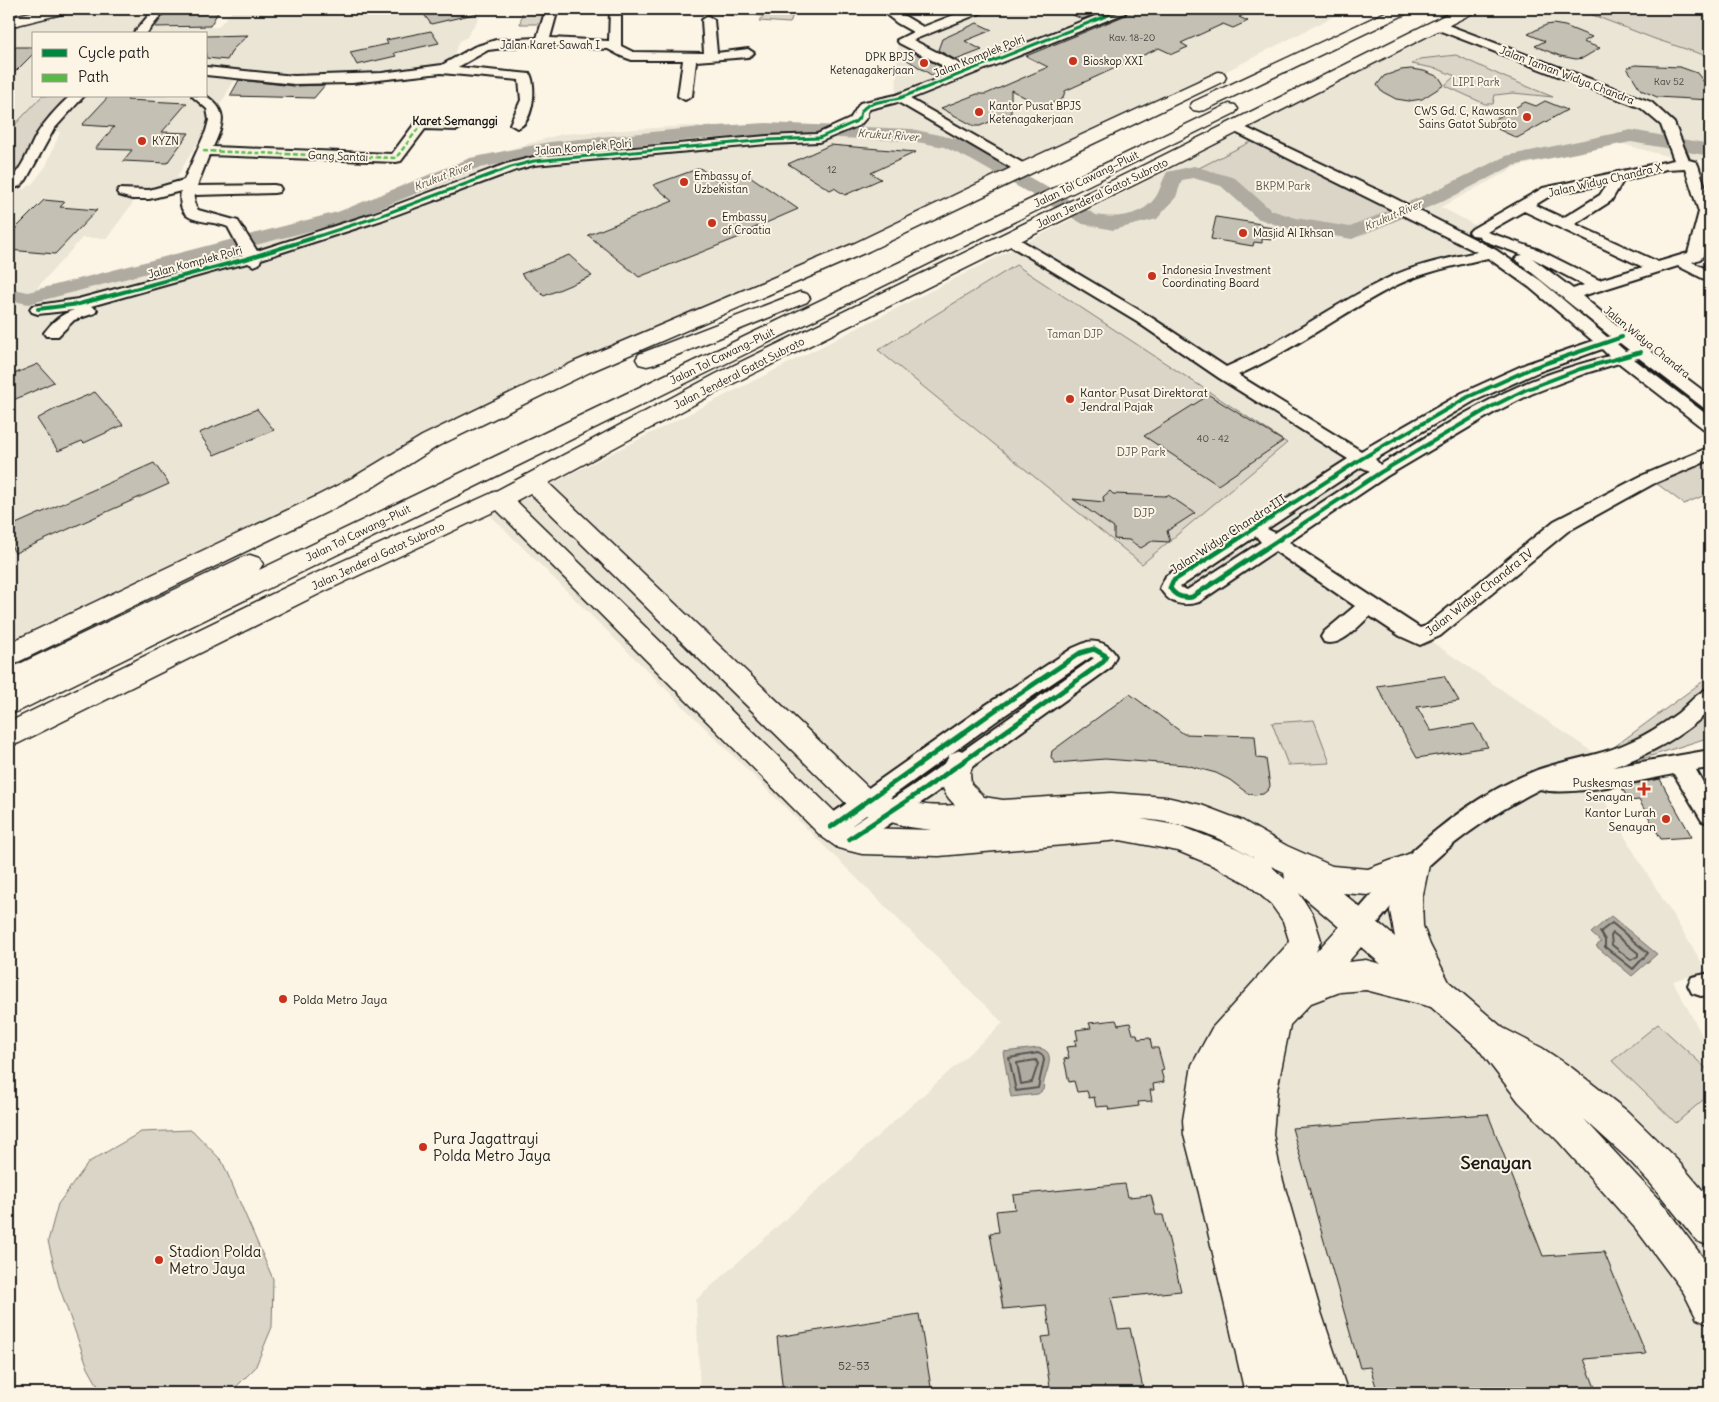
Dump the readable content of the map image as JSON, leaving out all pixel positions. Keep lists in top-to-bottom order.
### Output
{
  "streets": {
    "main road": ["Jalan Tol Cawang–Pluit", "Jalan Jenderal Gatot Subroto"],
    "street": [
      "Jalan Karet Sawah I",
      "Jalan Komplek Polri",
      "Jalan Taman Widya Chandra",
      "Gang Santai",
      "Jalan Widya Chandra X",
      "Jalan Widya Chandra",
      "Jalan Widya Chandra III",
      "Jalan Widya Chandra IV"
    ]
  },
  "crossings": [
    ["Jalan Taman Widya Chandra", "Jalan Tol Cawang–Pluit"],
    ["Jalan Taman Widya Chandra", "Jalan Widya Chandra X"],
    ["Jalan Taman Widya Chandra", "Jalan Jenderal Gatot Subroto"],
    ["Jalan Tol Cawang–Pluit", "Jalan Jenderal Gatot Subroto"],
    ["Jalan Widya Chandra X", "Jalan Widya Chandra"],
    ["Jalan Jenderal Gatot Subroto", "Jalan Widya Chandra"],
    ["Jalan Widya Chandra", "Jalan Widya Chandra III"],
    ["Jalan Widya Chandra III", "Jalan Widya Chandra IV"]
  ],
  "districts": ["Karet Semanggi", "Senayan"],
  "water": ["Krukut River"],
  "parks": [
    "LIPI Park",
    "BKPM Park",
    "Taman DJP",
    "DJP Park",
    "DJP"
  ],
  "places": {
    "other": [
      "Bioskop XXI",
      "DPK BPJS Ketenagakerjaan",
      "Kantor Pusat BPJS Ketenagakerjaan",
      "CWS Gd. C, Kawasan Sains Gatot Subroto",
      "KYZN",
      "Embassy of Uzbekistan",
      "Embassy of Croatia",
      "Masjid Al Ikhsan",
      "Indonesia Investment Coordinating Board",
      "Kantor Pusat Direktorat Jendral Pajak",
      "Kantor Lurah Senayan",
      "Polda Metro Jaya",
      "Pura Jagattrayi Polda Metro Jaya",
      "Stadion Polda Metro Jaya"
    ],
    "health": ["Puskesmas Senayan"]
  },
  "house_numbers": [
    "Kav. 18-20",
    "Kav 52",
    "12",
    "40 - 42",
    "52-53"
  ],
  "legend": ["Cycle path", "Path"]
}
